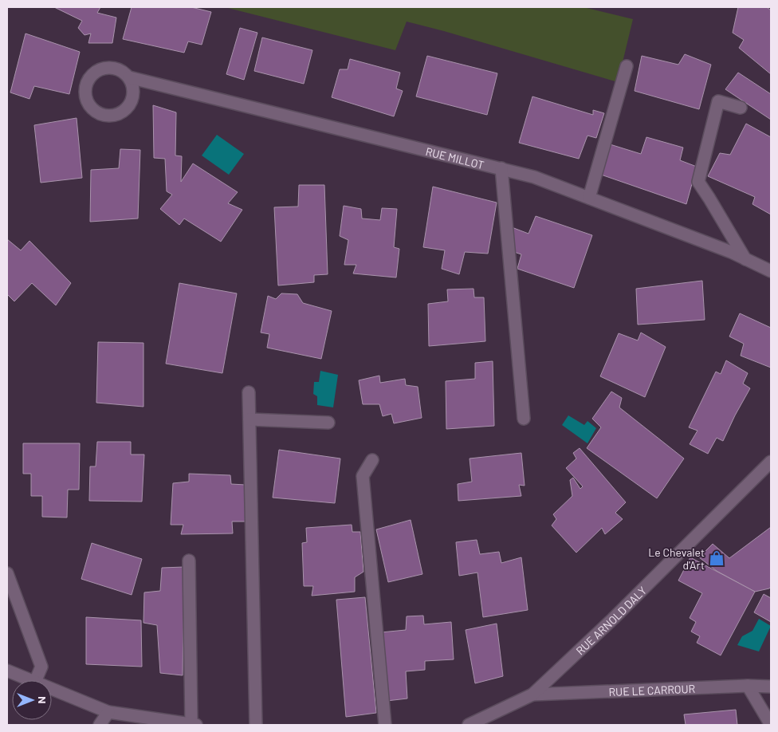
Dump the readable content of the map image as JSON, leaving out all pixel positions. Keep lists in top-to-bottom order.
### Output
{
  "streets": {
    "street": ["RUE MILLOT", "RUE ARNOLD DALY", "RUE LE CARROUR"]
  },
  "crossings": [
    ["RUE ARNOLD DALY", "RUE LE CARROUR"]
  ],
  "places": {
    "shop": ["Le Chevalet d'Art"]
  },
  "north": "right"
}
